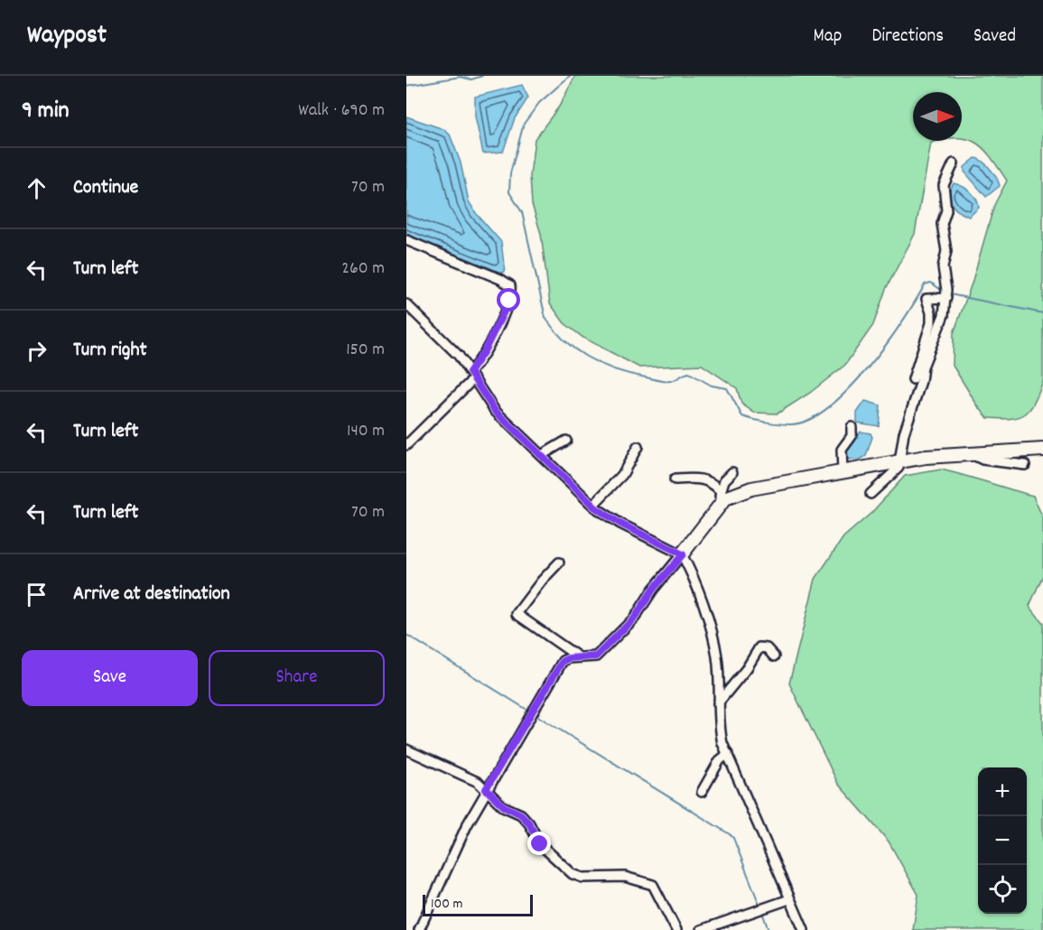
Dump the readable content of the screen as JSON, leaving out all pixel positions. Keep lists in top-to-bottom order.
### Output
{
  "scale_bar": "100 m",
  "north": "right",
  "page": {
    "header": "Waypost",
    "nav": ["Map", "Directions", "Saved"],
    "heading": ["9 min", "Walk · 690 m"],
    "list": [
      ["Continue", "70 m"],
      ["Turn left", "260 m"],
      ["Turn right", "150 m"],
      ["Turn left", "140 m"],
      ["Turn left", "70 m"],
      "Arrive at destination"
    ],
    "buttons": ["Save", "Share"],
    "map_buttons": ["+", "−"],
    "scale": "100 m"
  }
}
